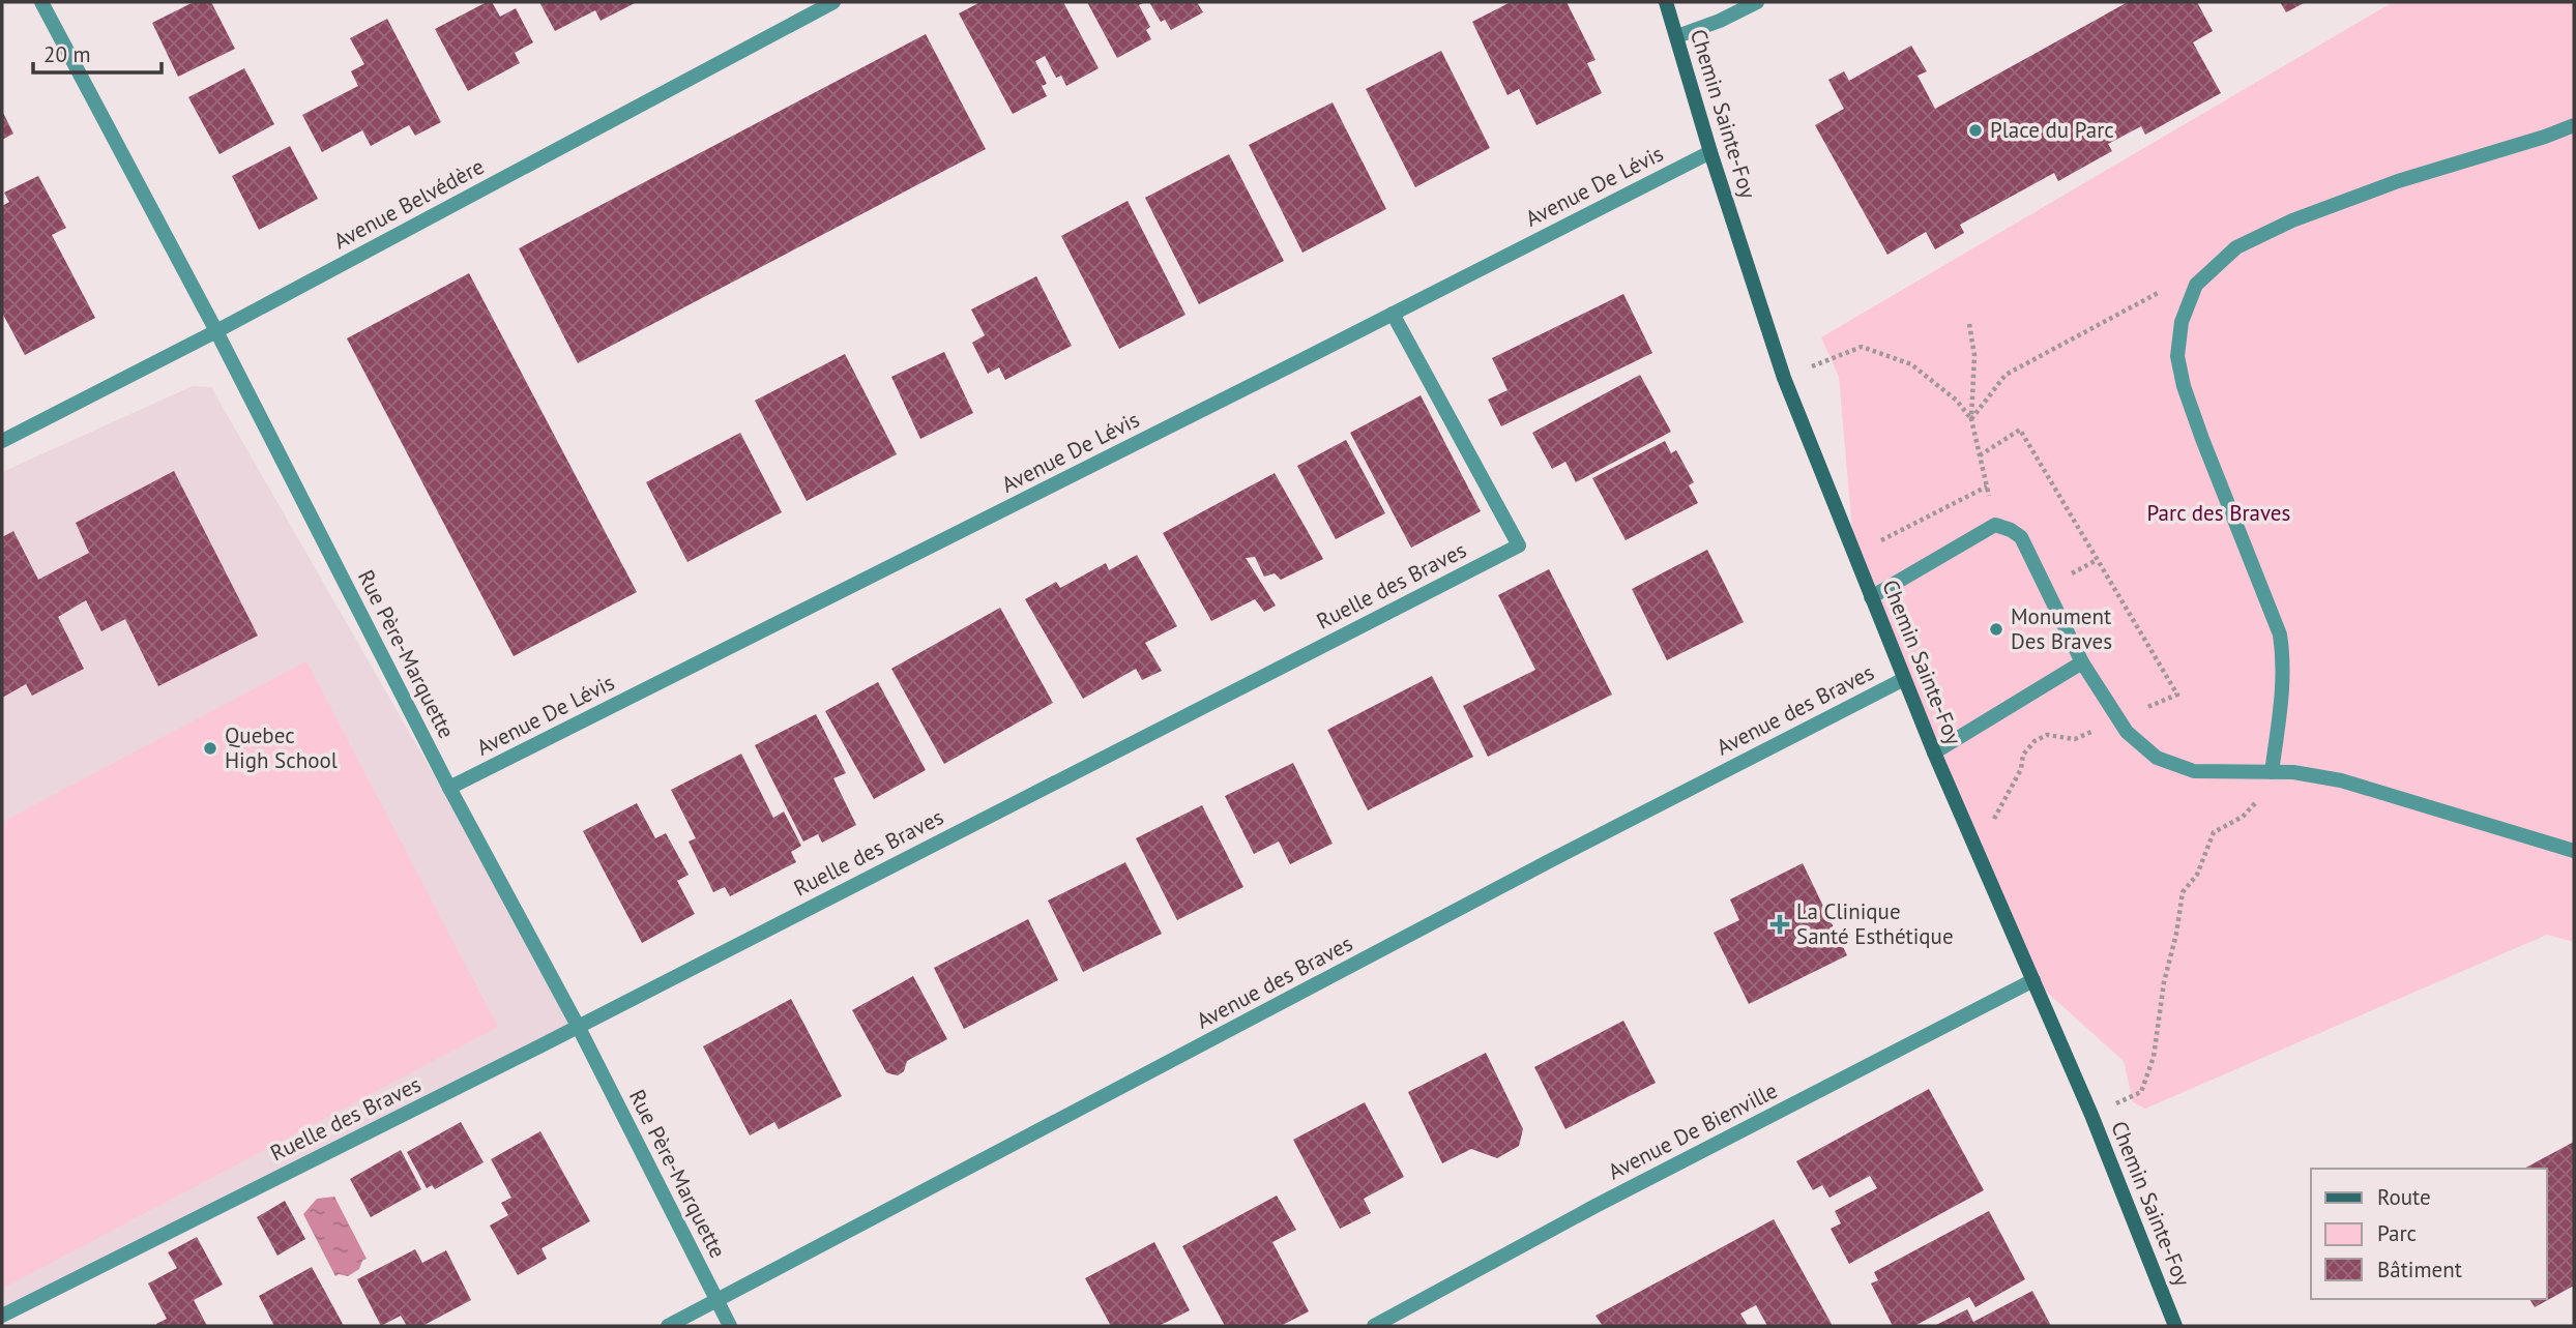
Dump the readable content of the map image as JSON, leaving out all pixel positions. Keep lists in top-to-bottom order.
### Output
{
  "streets": {
    "main road": ["Chemin Sainte-Foy"],
    "street": [
      "Avenue De Lévis",
      "Avenue Belvédère",
      "Ruelle des Braves",
      "Rue Père-Marquette",
      "Avenue des Braves",
      "Avenue De Bienville"
    ]
  },
  "crossings": [
    ["Chemin Sainte-Foy", "Avenue De Lévis"],
    ["Chemin Sainte-Foy", "Avenue des Braves"],
    ["Chemin Sainte-Foy", "Avenue De Bienville"],
    ["Avenue De Lévis", "Ruelle des Braves"],
    ["Avenue De Lévis", "Rue Père-Marquette"],
    ["Avenue Belvédère", "Rue Père-Marquette"],
    ["Ruelle des Braves", "Rue Père-Marquette"],
    ["Rue Père-Marquette", "Avenue des Braves"]
  ],
  "parks": ["Parc des Braves"],
  "places": {
    "other": ["Place du Parc", "Monument Des Braves", "Quebec High School"],
    "health": ["La Clinique Santé Esthétique"]
  },
  "legend": ["Route", "Parc", "Bâtiment"],
  "scale_bar": "20 m"
}
